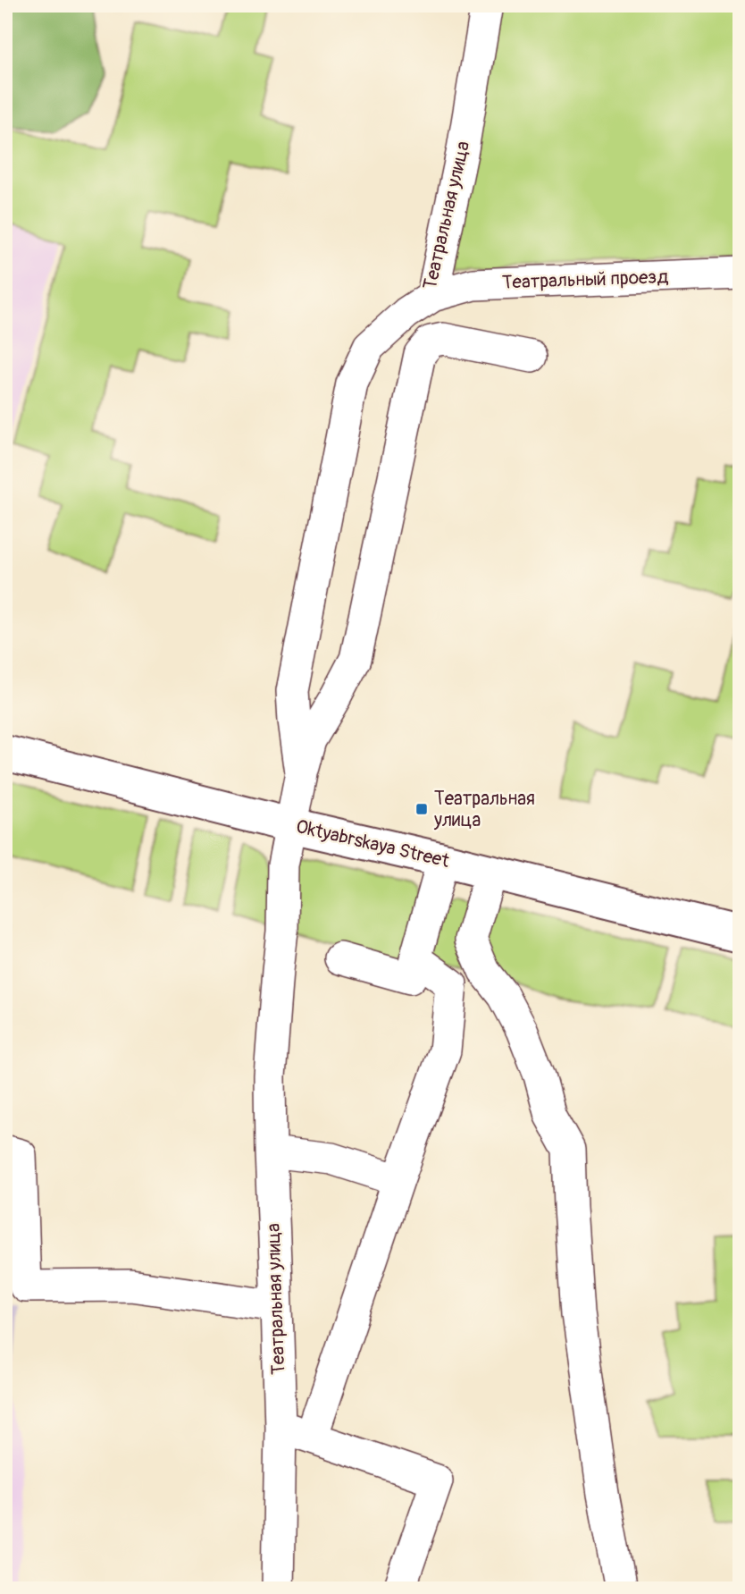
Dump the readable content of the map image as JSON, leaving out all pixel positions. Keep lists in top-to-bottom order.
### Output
{
  "streets": {
    "main road": ["Oktyabrskaya Street"],
    "street": ["Театральная улица", "Театральный проезд"]
  },
  "crossings": [
    ["Театральная улица", "Театральный проезд"],
    ["Театральная улица", "Oktyabrskaya Street"]
  ],
  "places": {
    "transit": ["Театральная улица"]
  }
}
